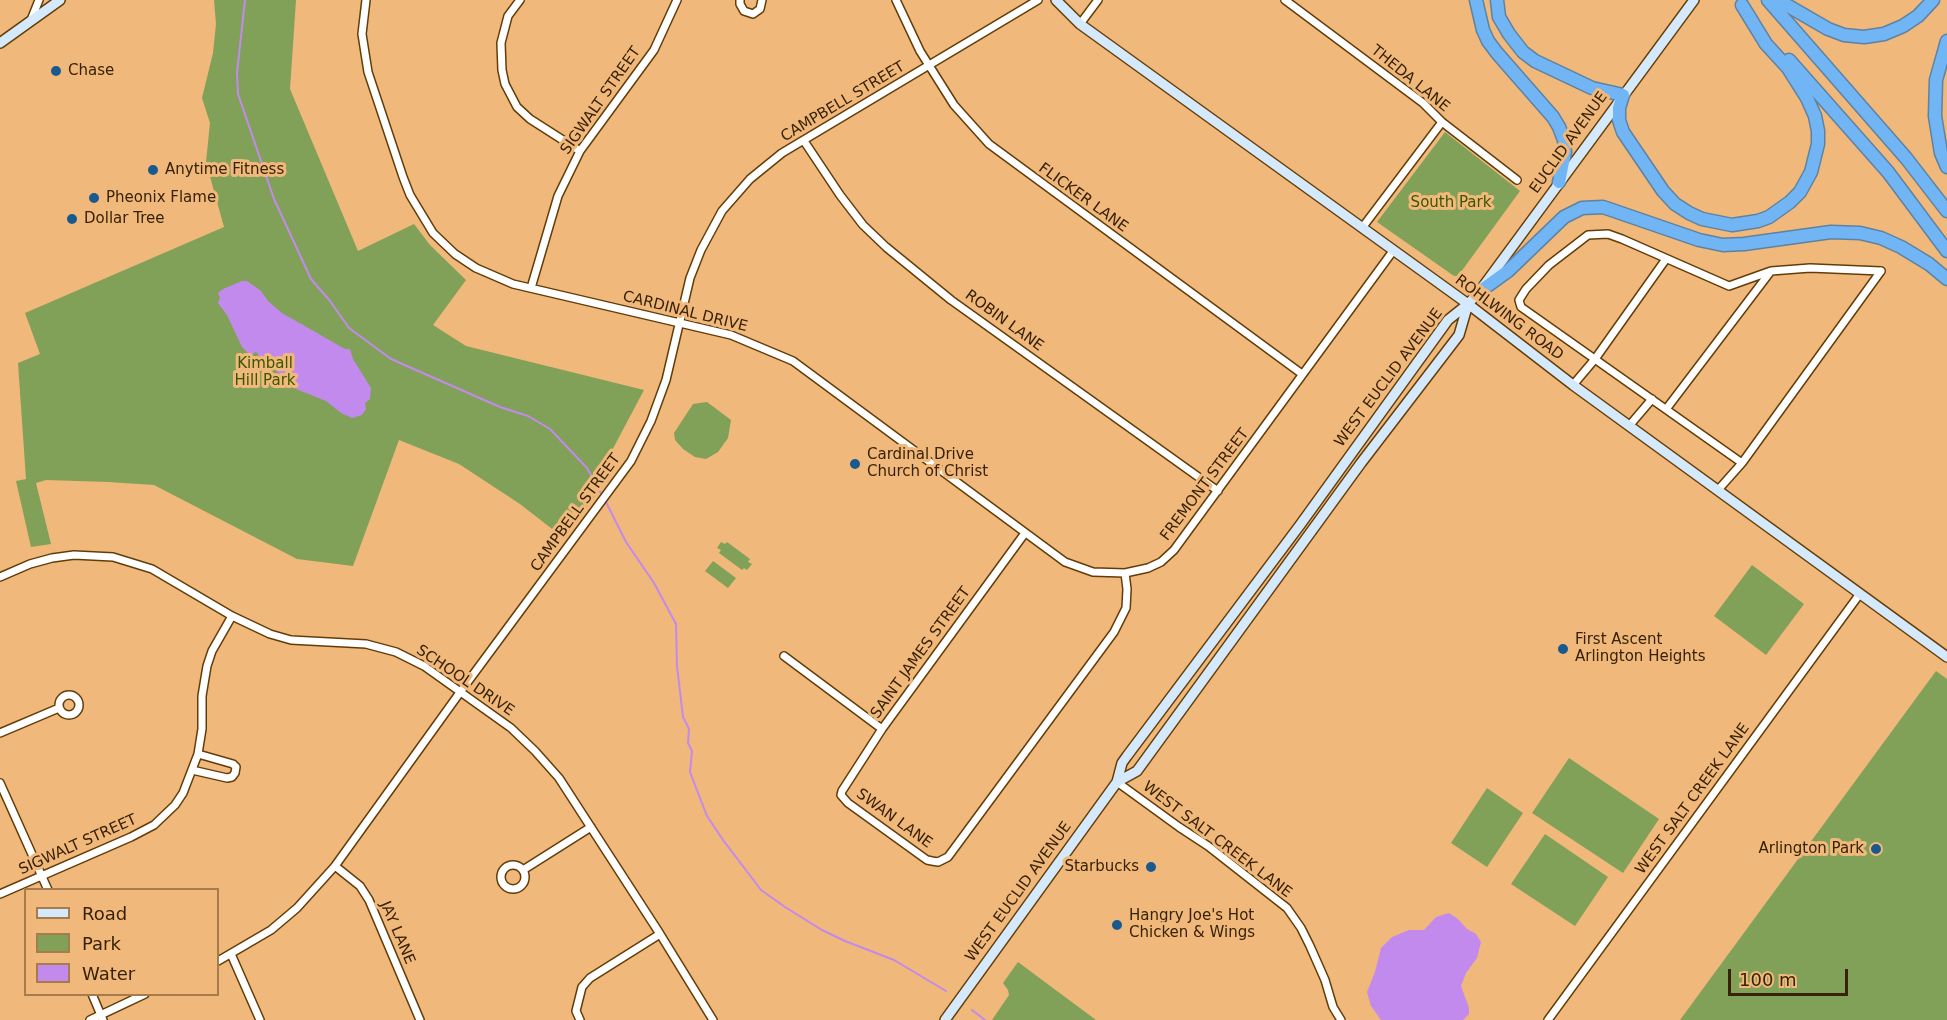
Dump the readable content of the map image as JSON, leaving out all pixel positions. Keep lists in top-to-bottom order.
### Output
{
  "streets": {
    "main road": ["EUCLID AVENUE", "ROHLWING ROAD", "WEST EUCLID AVENUE"],
    "street": [
      "THEDA LANE",
      "SIGWALT STREET",
      "CAMPBELL STREET",
      "FLICKER LANE",
      "CARDINAL DRIVE",
      "ROBIN LANE",
      "FREMONT STREET",
      "SAINT JAMES STREET",
      "SCHOOL DRIVE",
      "WEST SALT CREEK LANE",
      "SWAN LANE",
      "JAY LANE"
    ]
  },
  "crossings": [
    ["SIGWALT STREET", "CARDINAL DRIVE"],
    ["SIGWALT STREET", "SCHOOL DRIVE"],
    ["CAMPBELL STREET", "FLICKER LANE"],
    ["CAMPBELL STREET", "CARDINAL DRIVE"],
    ["CAMPBELL STREET", "ROBIN LANE"],
    ["CAMPBELL STREET", "SCHOOL DRIVE"],
    ["CAMPBELL STREET", "JAY LANE"],
    ["EUCLID AVENUE", "ROHLWING ROAD"],
    ["EUCLID AVENUE", "WEST EUCLID AVENUE"],
    ["FLICKER LANE", "FREMONT STREET"],
    ["CARDINAL DRIVE", "FREMONT STREET"],
    ["CARDINAL DRIVE", "SAINT JAMES STREET"],
    ["CARDINAL DRIVE", "SWAN LANE"],
    ["ROHLWING ROAD", "WEST EUCLID AVENUE"],
    ["ROHLWING ROAD", "FREMONT STREET"],
    ["ROHLWING ROAD", "WEST SALT CREEK LANE"],
    ["ROBIN LANE", "FREMONT STREET"],
    ["WEST EUCLID AVENUE", "WEST SALT CREEK LANE"],
    ["FREMONT STREET", "SWAN LANE"],
    ["SAINT JAMES STREET", "SWAN LANE"]
  ],
  "parks": ["South Park", "Kimball Hill Park"],
  "places": [
    "Chase",
    "Anytime Fitness",
    "Pheonix Flame",
    "Dollar Tree",
    "Cardinal Drive Church of Christ",
    "First Ascent Arlington Heights",
    "Arlington Park",
    "Starbucks",
    "Hangry Joe's Hot Chicken & Wings"
  ],
  "legend": ["Road", "Park", "Water"],
  "scale_bar": "100 m"
}
